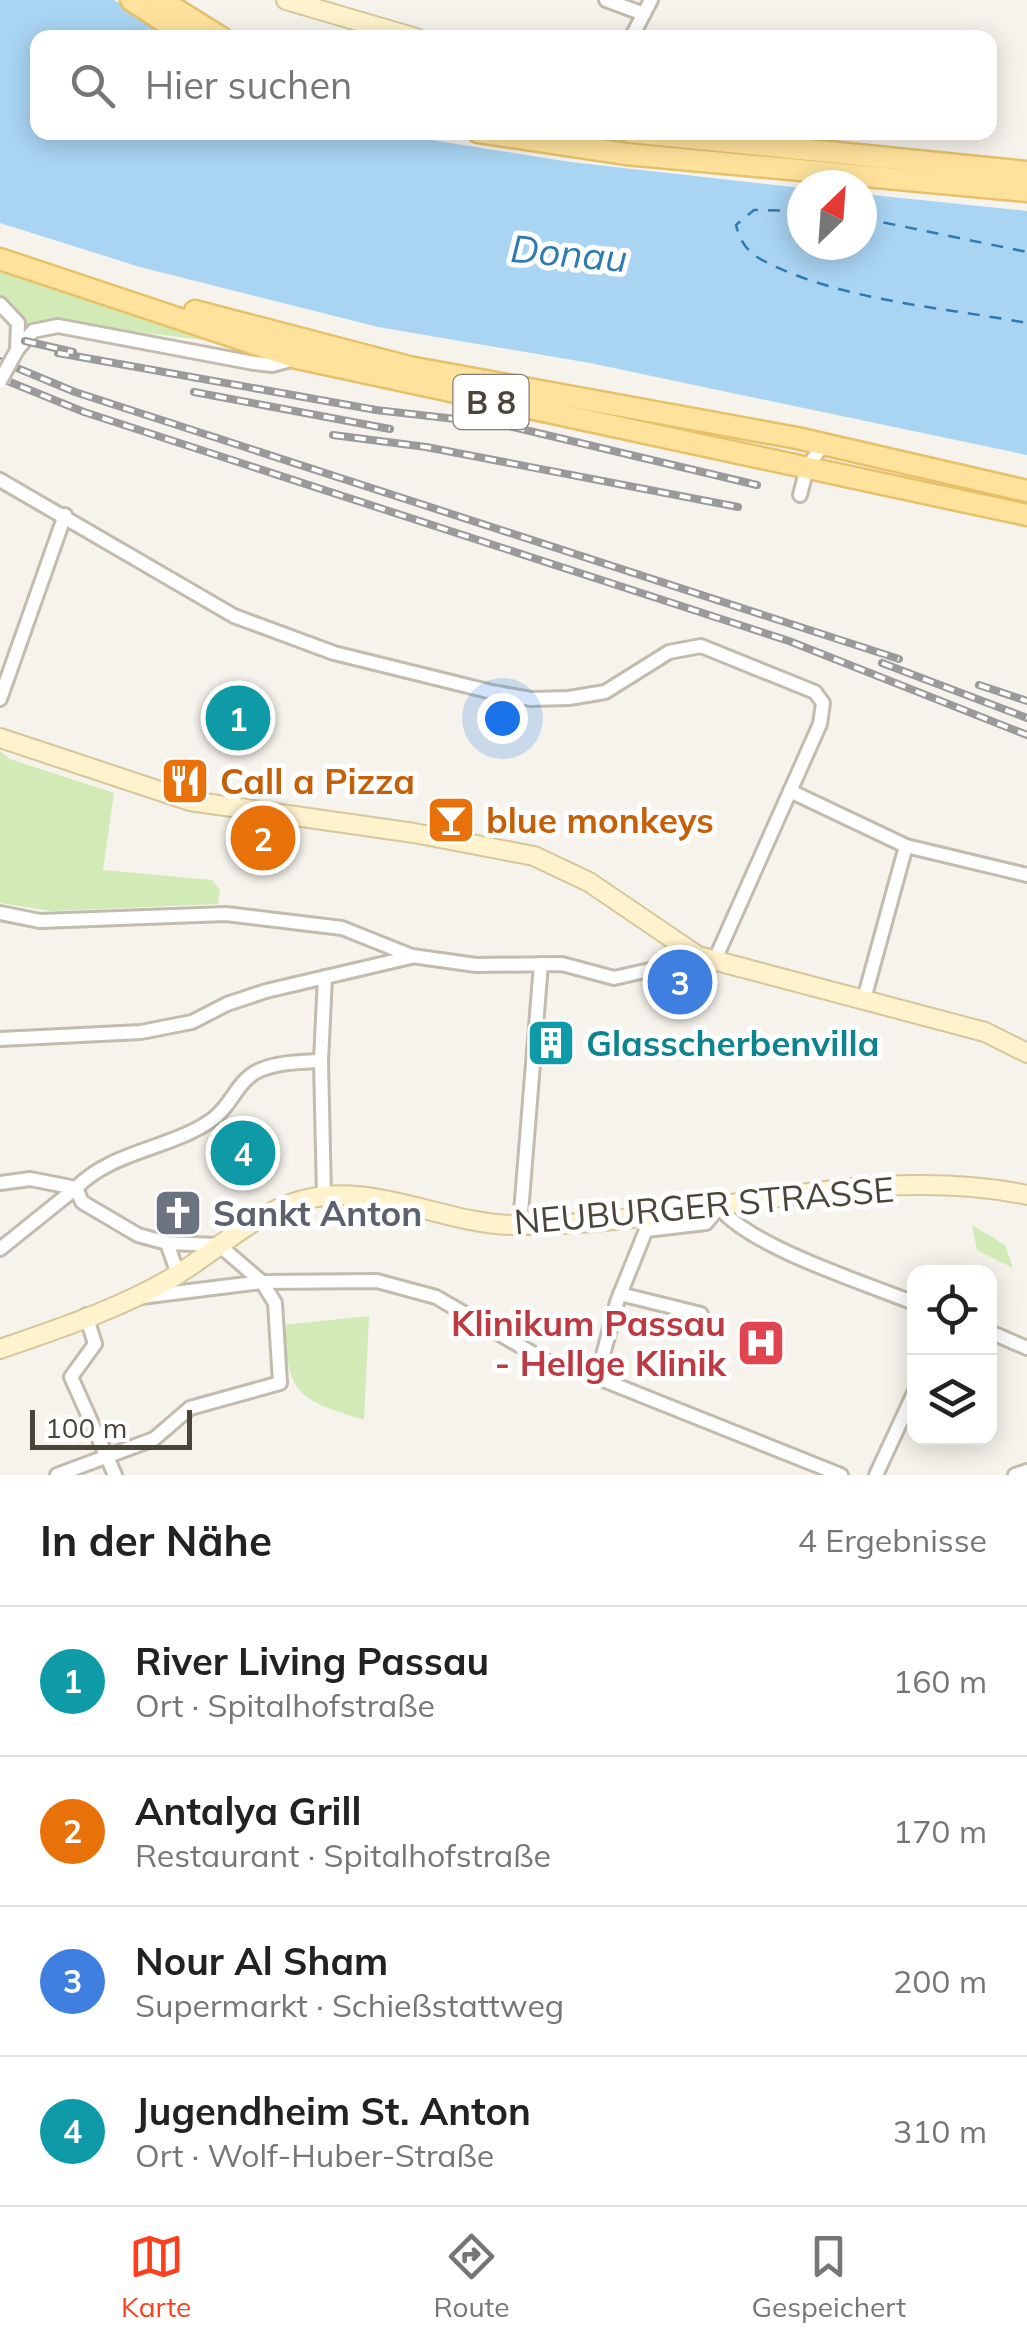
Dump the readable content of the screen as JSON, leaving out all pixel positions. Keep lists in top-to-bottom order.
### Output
{
  "streets": {
    "main road": ["B 8"],
    "street": ["NEUBURGER STRASSE"]
  },
  "water": ["Donau"],
  "places": {
    "restaurant": ["Call a Pizza"],
    "bar": ["blue monkeys"],
    "building": ["Glasscherbenvilla"],
    "church": ["Sankt Anton"],
    "hospital": ["Klinikum Passau - Hellge Klinik"]
  },
  "scale_bar": "100 m",
  "north": "top right",
  "page": {
    "search": "Hier suchen",
    "pins": [
      "1",
      "2",
      "3",
      "4"
    ],
    "scale": "100 m",
    "heading": ["In der Nähe", "4 Ergebnisse"],
    "list": [
      {
        "mark": "1",
        "name": "River Living Passau",
        "note": "Ort · Spitalhofstraße",
        "value": "160 m"
      },
      {
        "mark": "2",
        "name": "Antalya Grill",
        "note": "Restaurant · Spitalhofstraße",
        "value": "170 m"
      },
      {
        "mark": "3",
        "name": "Nour Al Sham",
        "note": "Supermarkt · Schießstattweg",
        "value": "200 m"
      },
      {
        "mark": "4",
        "name": "Jugendheim St. Anton",
        "note": "Ort · Wolf-Huber-Straße",
        "value": "310 m"
      }
    ],
    "nav": ["Karte", "Route", "Gespeichert"]
  }
}
